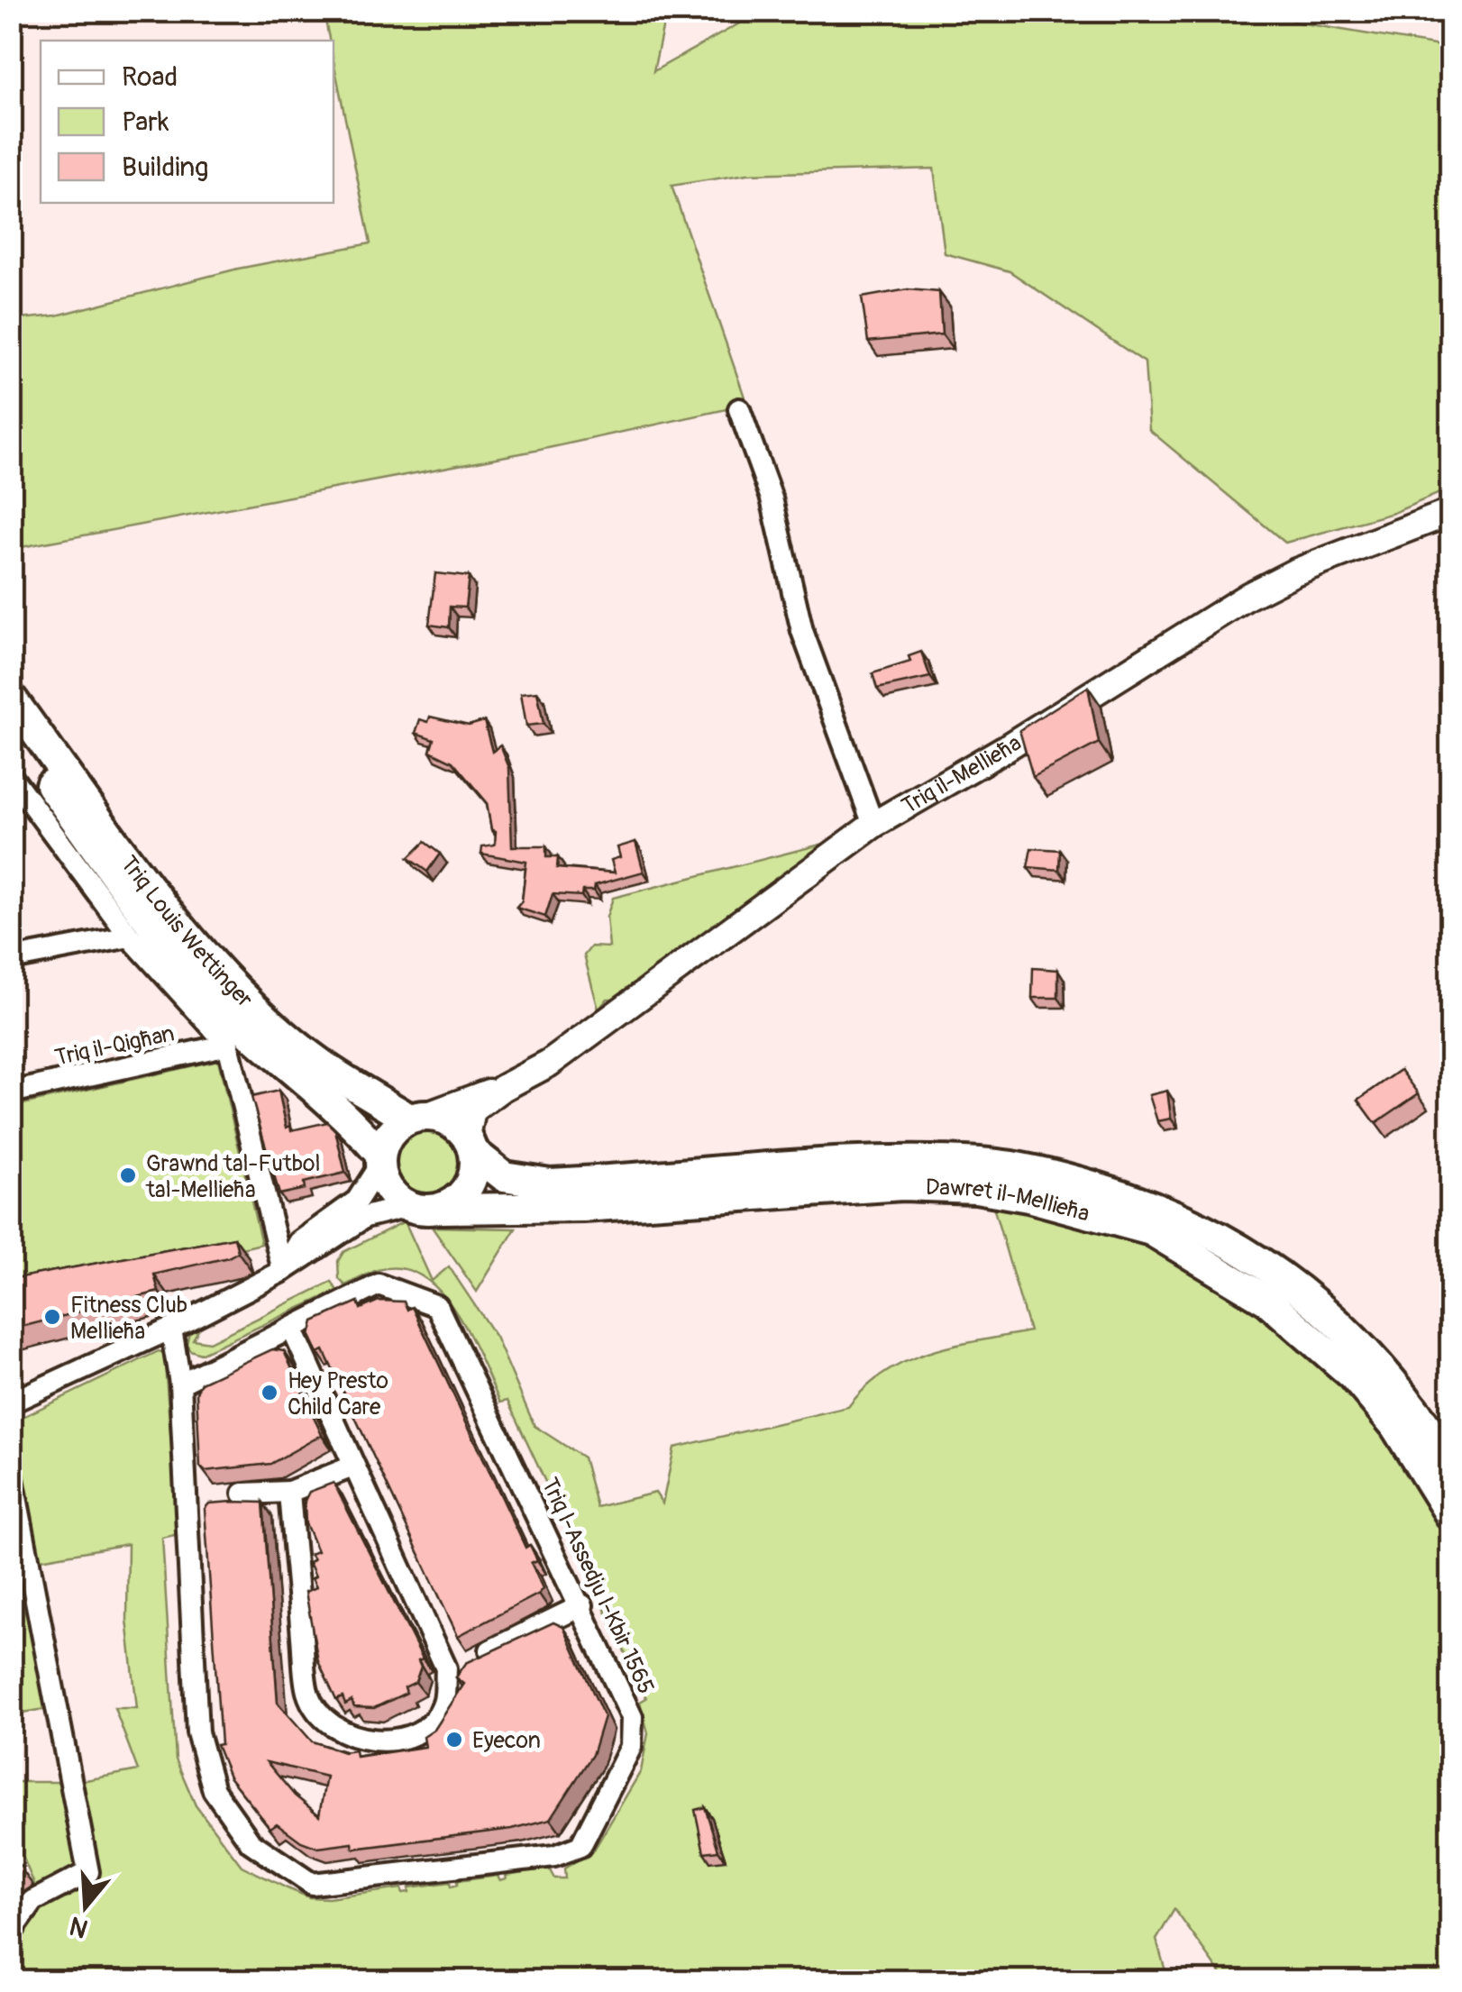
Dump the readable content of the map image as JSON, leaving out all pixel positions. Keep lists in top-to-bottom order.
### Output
{
  "streets": {
    "highway": ["Triq Louis Wettinger", "Dawret il-Mellieħa"],
    "main road": ["Triq il-Mellieħa"],
    "street": ["Triq il-Qigħan", "Triq l-Assedju l-Kbir 1565"]
  },
  "crossings": [
    ["Triq il-Mellieħa", "Triq Louis Wettinger"],
    ["Triq il-Mellieħa", "Dawret il-Mellieħa"],
    ["Triq Louis Wettinger", "Dawret il-Mellieħa"]
  ],
  "places": [
    "Grawnd tal-Futbol tal-Mellieħa",
    "Fitness Club Mellieħa",
    "Hey Presto Child Care",
    "Eyecon"
  ],
  "legend": ["Road", "Park", "Building"],
  "north": "bottom"
}
